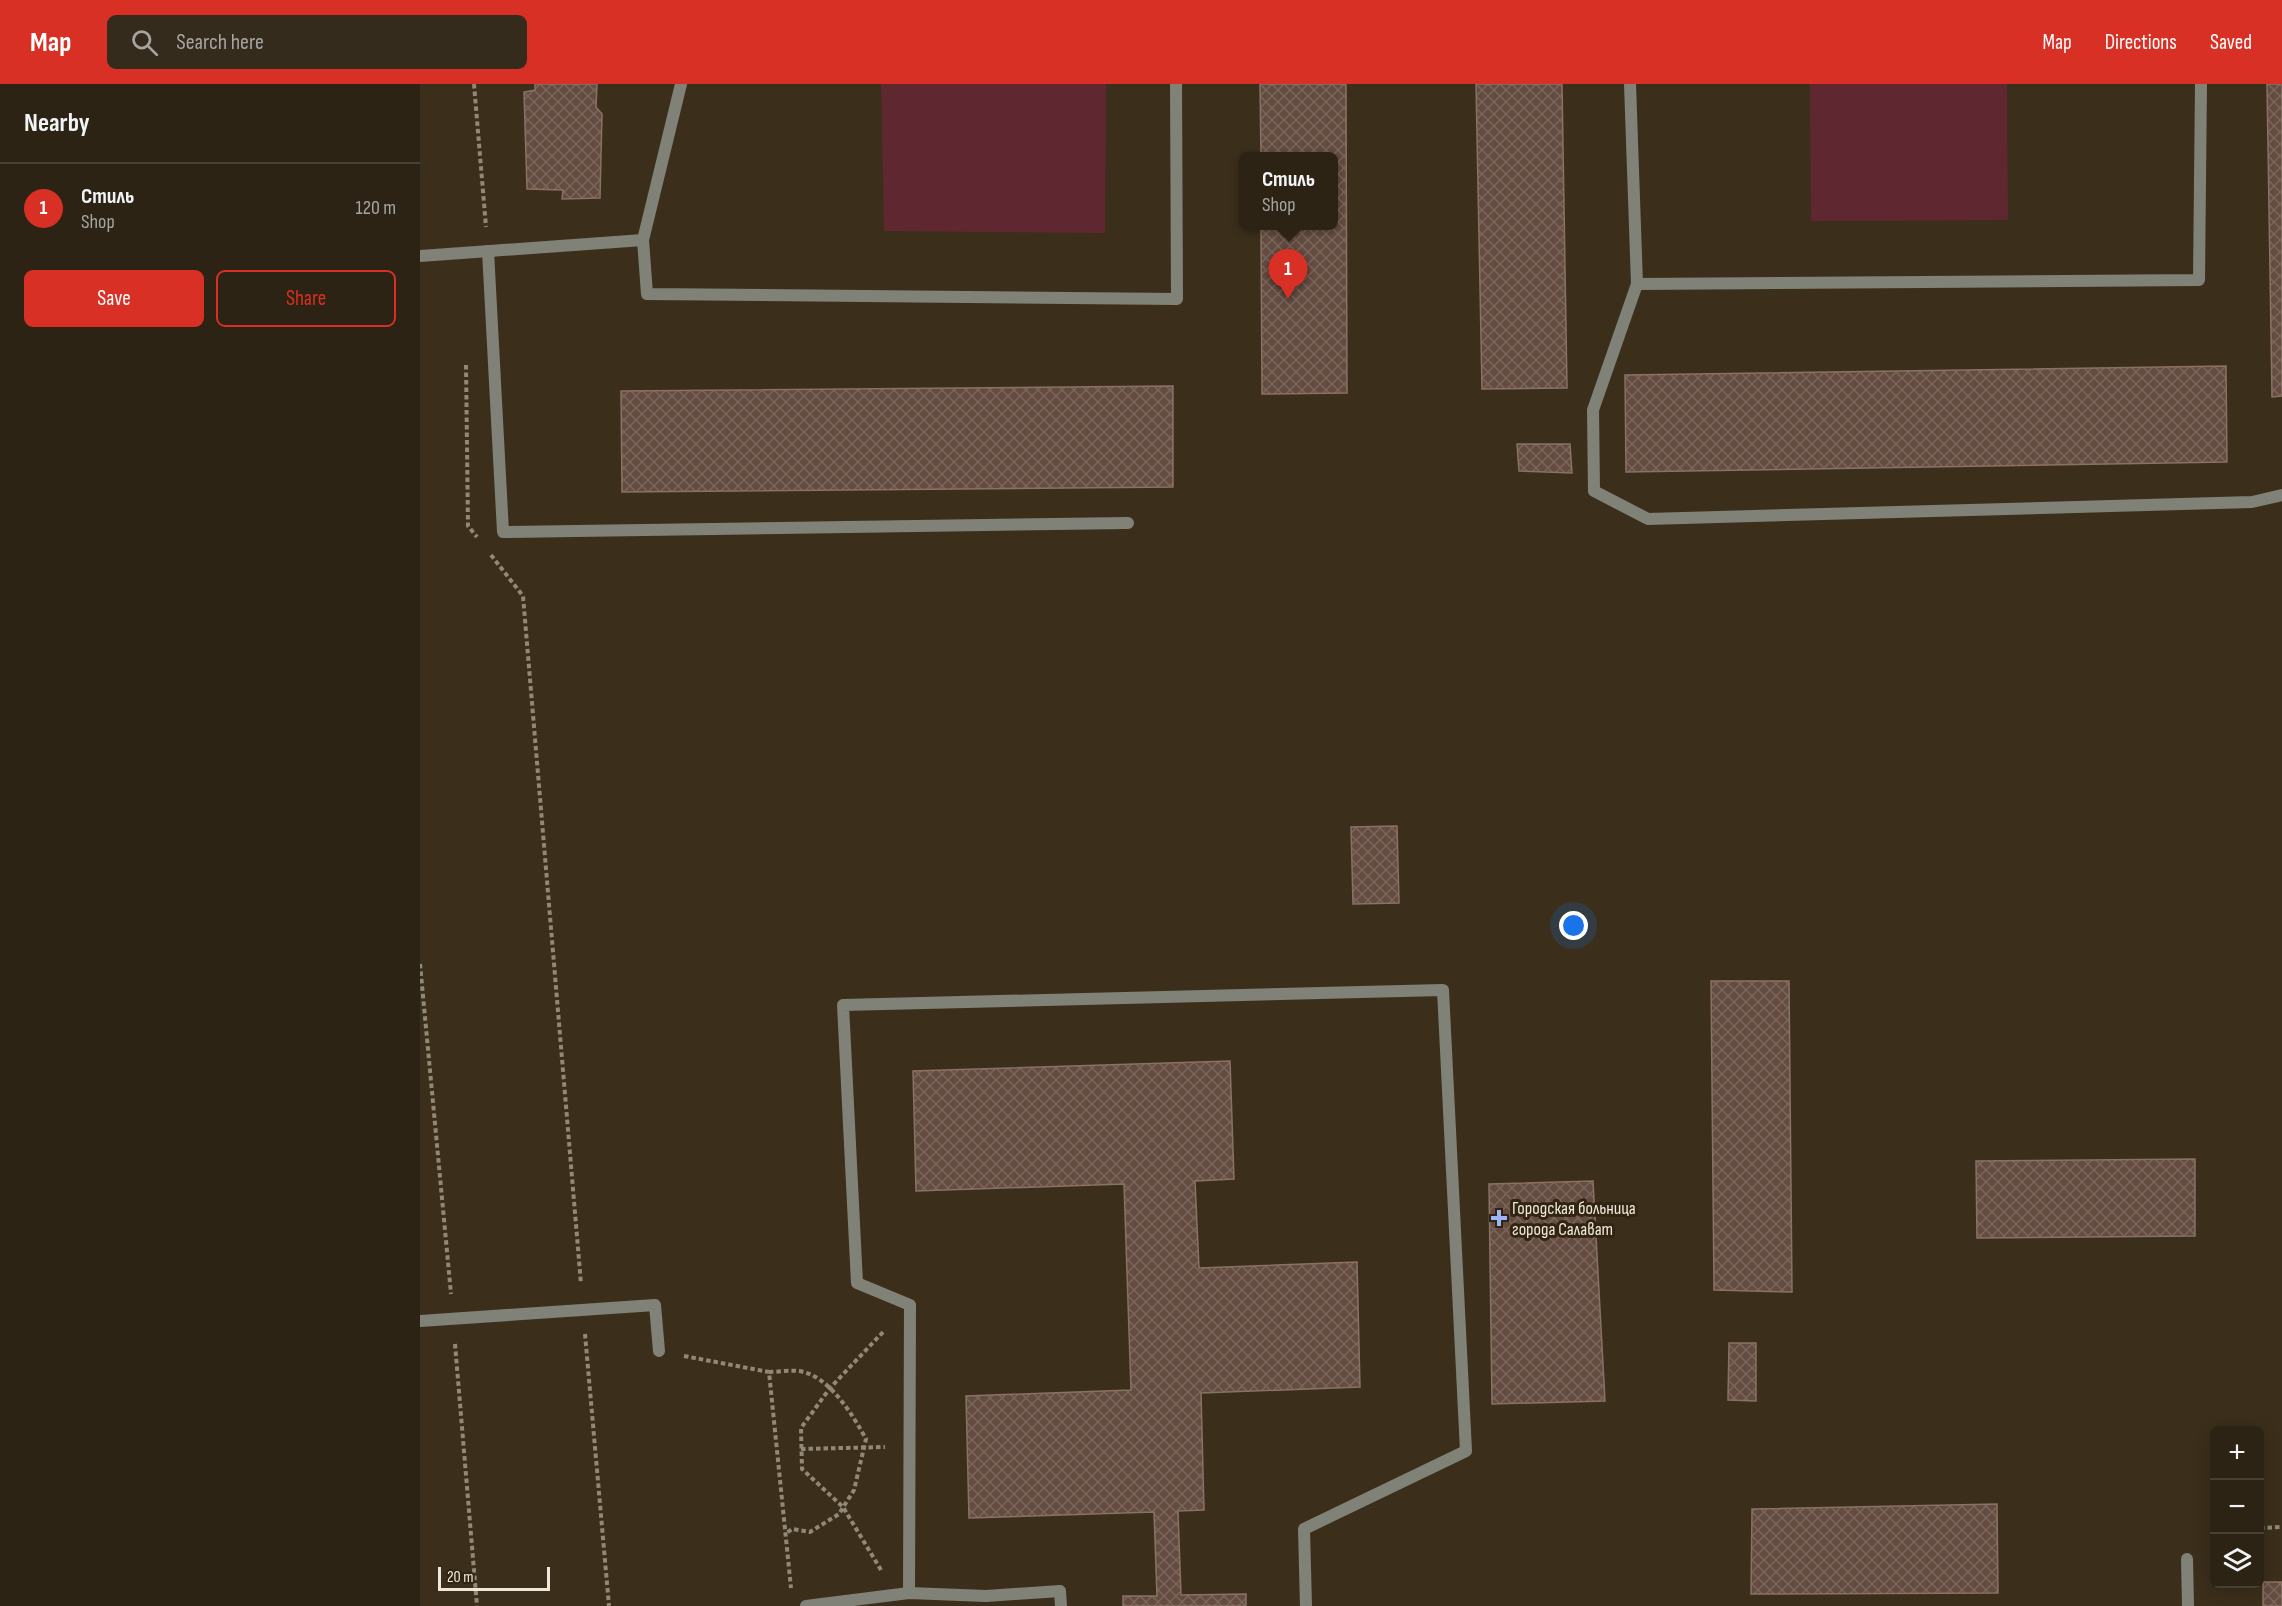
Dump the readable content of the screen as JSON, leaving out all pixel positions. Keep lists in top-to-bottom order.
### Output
{
  "places": {
    "health": ["Городская больница города Салават"]
  },
  "scale_bar": "20 m",
  "page": {
    "header": "Map",
    "search": "Search here",
    "nav": ["Map", "Directions", "Saved"],
    "heading": "Nearby",
    "popup": ["Стиль", "Shop"],
    "list": [
      {
        "mark": "1",
        "name": "Стиль",
        "note": "Shop",
        "value": "120 m"
      }
    ],
    "pins": "1",
    "buttons": ["Save", "Share"],
    "map_buttons": ["+", "−"],
    "scale": "20 m"
  }
}
